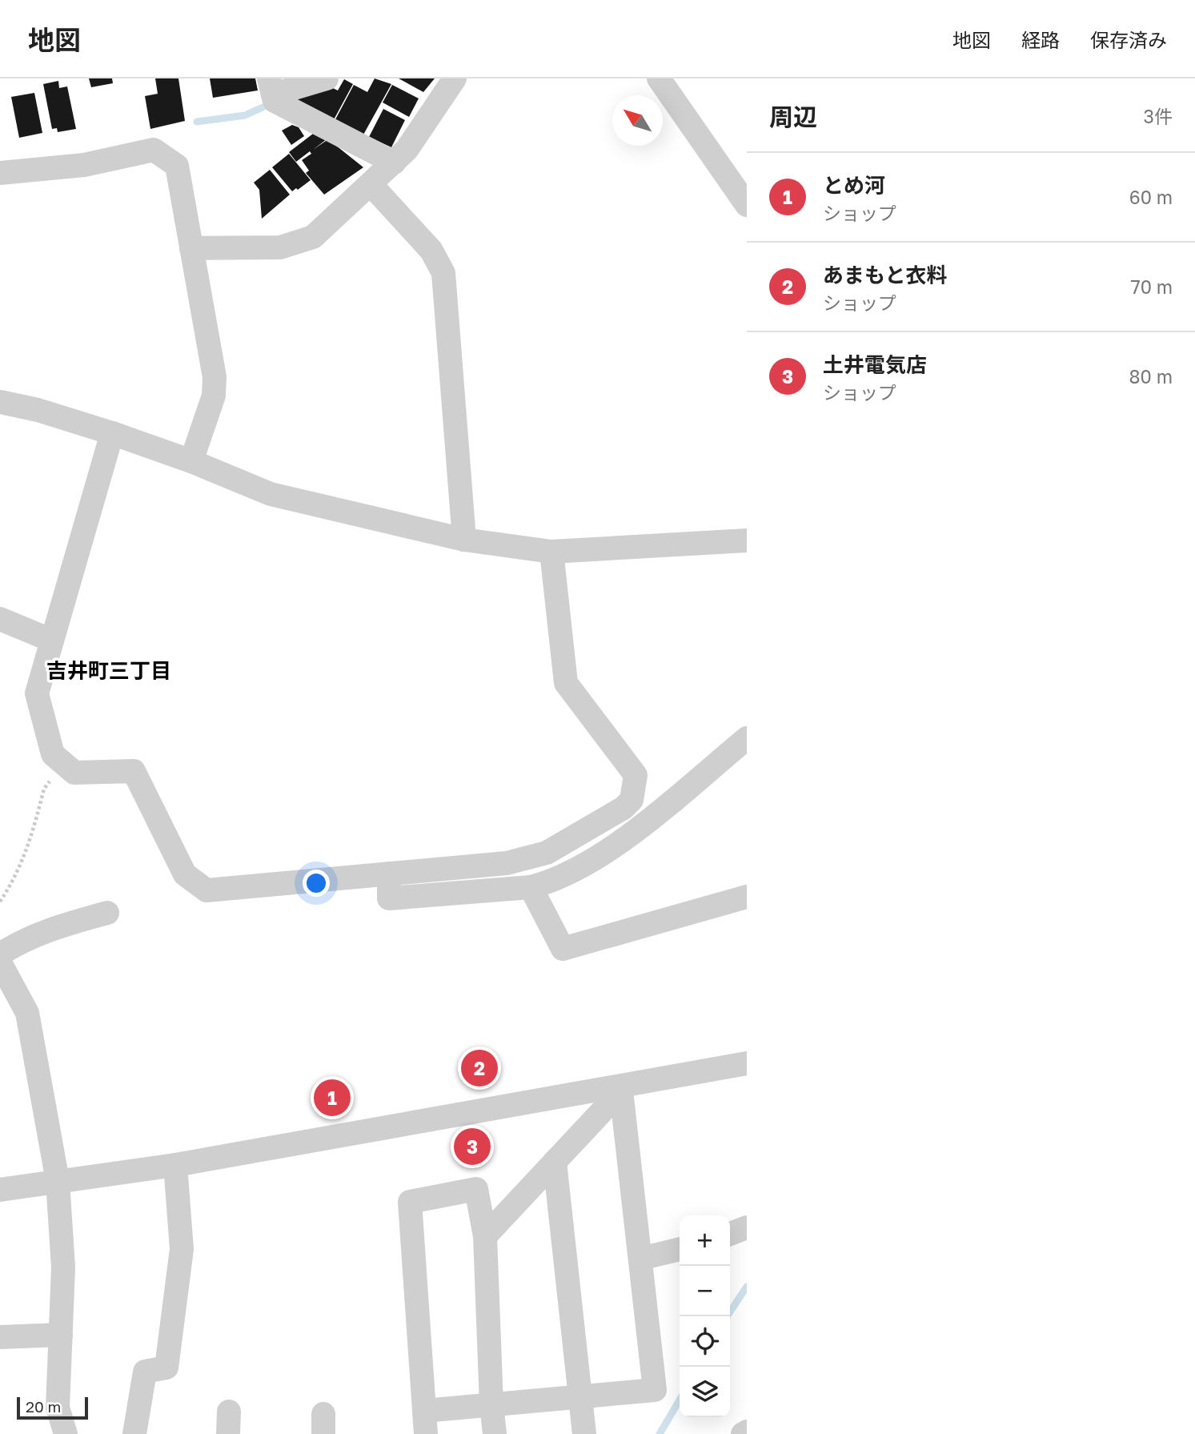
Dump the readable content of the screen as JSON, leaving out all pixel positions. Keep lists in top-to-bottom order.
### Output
{
  "districts": ["吉井町三丁目"],
  "scale_bar": "20 m",
  "north": "top left",
  "page": {
    "header": "地図",
    "nav": ["地図", "経路", "保存済み"],
    "heading": ["周辺", "3件"],
    "list": [
      {
        "mark": "1",
        "name": "とめ河",
        "note": "ショップ",
        "value": "60 m"
      },
      {
        "mark": "2",
        "name": "あまもと衣料",
        "note": "ショップ",
        "value": "70 m"
      },
      {
        "mark": "3",
        "name": "土井電気店",
        "note": "ショップ",
        "value": "80 m"
      }
    ],
    "pins": ["2", "1", "3"],
    "map_buttons": ["+", "−"],
    "scale": "20 m"
  }
}
